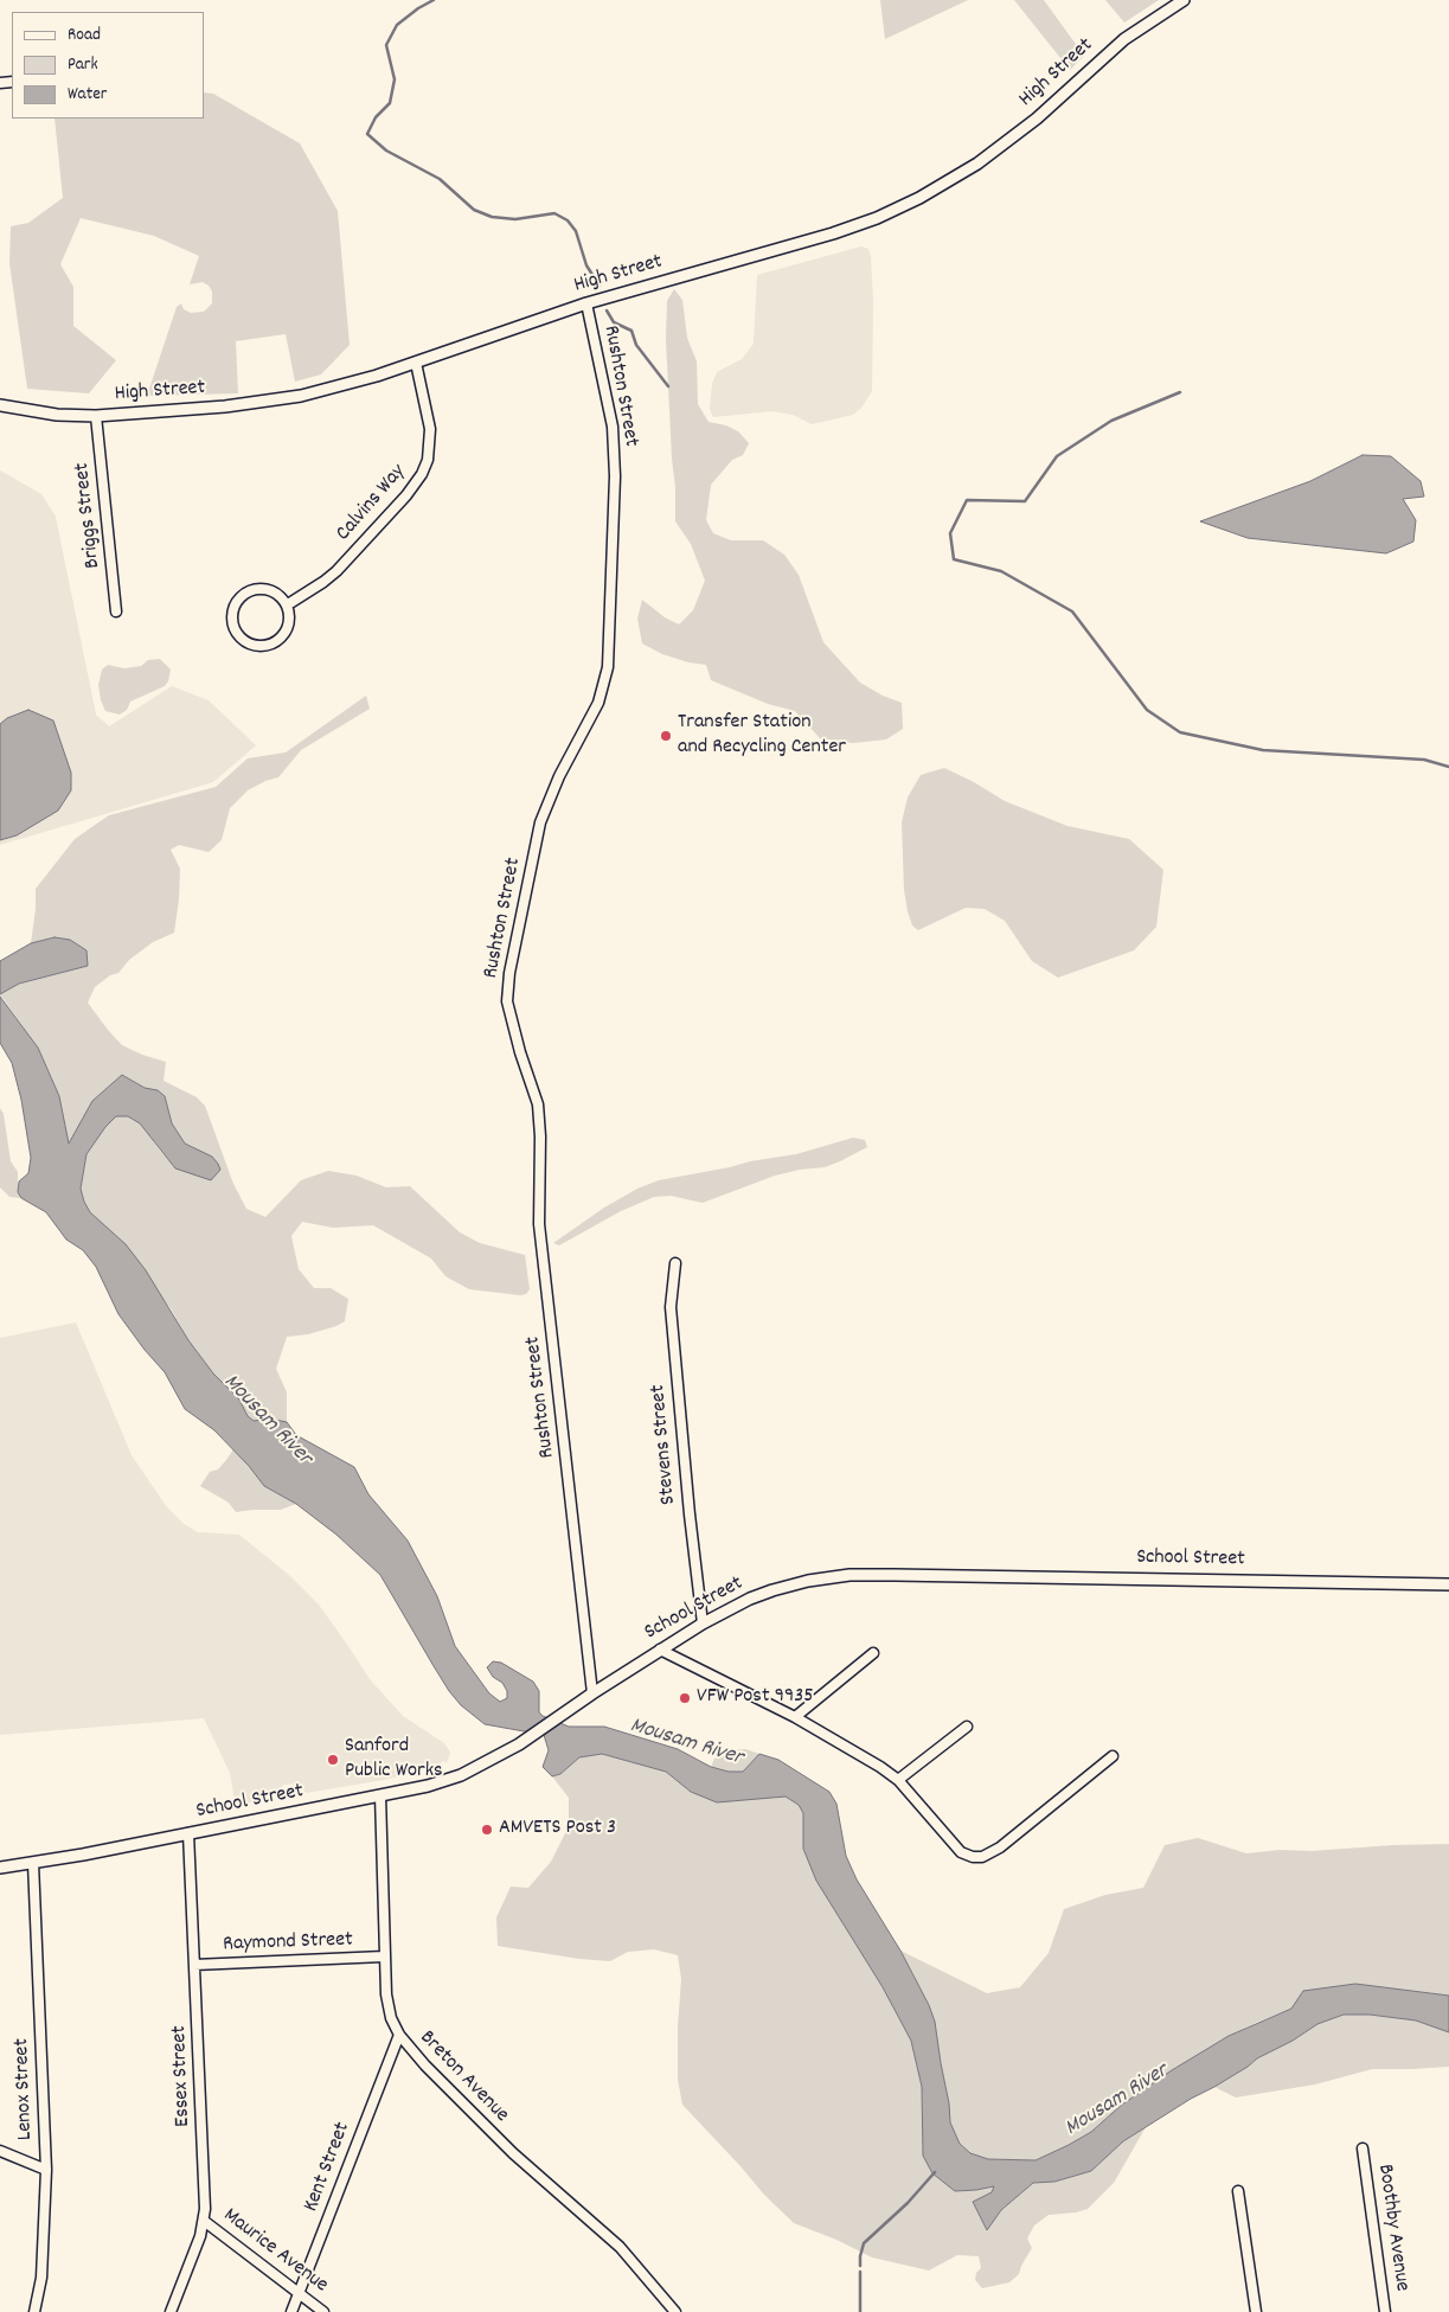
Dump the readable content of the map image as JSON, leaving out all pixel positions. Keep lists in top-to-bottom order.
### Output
{
  "streets": {
    "street": [
      "High Street",
      "Rushton Street",
      "Calvins Way",
      "Briggs Street",
      "Stevens Street",
      "School Street",
      "Raymond Street",
      "Essex Street",
      "Breton Avenue",
      "Lenox Street",
      "Kent Street",
      "Boothby Avenue",
      "Maurice Avenue"
    ]
  },
  "crossings": [
    ["High Street", "Rushton Street"],
    ["High Street", "Calvins Way"],
    ["High Street", "Briggs Street"],
    ["Rushton Street", "School Street"],
    ["Stevens Street", "School Street"],
    ["School Street", "Essex Street"],
    ["School Street", "Breton Avenue"],
    ["School Street", "Lenox Street"],
    ["Raymond Street", "Essex Street"],
    ["Raymond Street", "Breton Avenue"],
    ["Essex Street", "Maurice Avenue"],
    ["Breton Avenue", "Kent Street"],
    ["Kent Street", "Maurice Avenue"]
  ],
  "water": ["Mousam River"],
  "places": [
    "Transfer Station and Recycling Center",
    "VFW Post 9935",
    "Sanford Public Works",
    "AMVETS Post 3"
  ],
  "legend": ["Road", "Park", "Water"]
}
